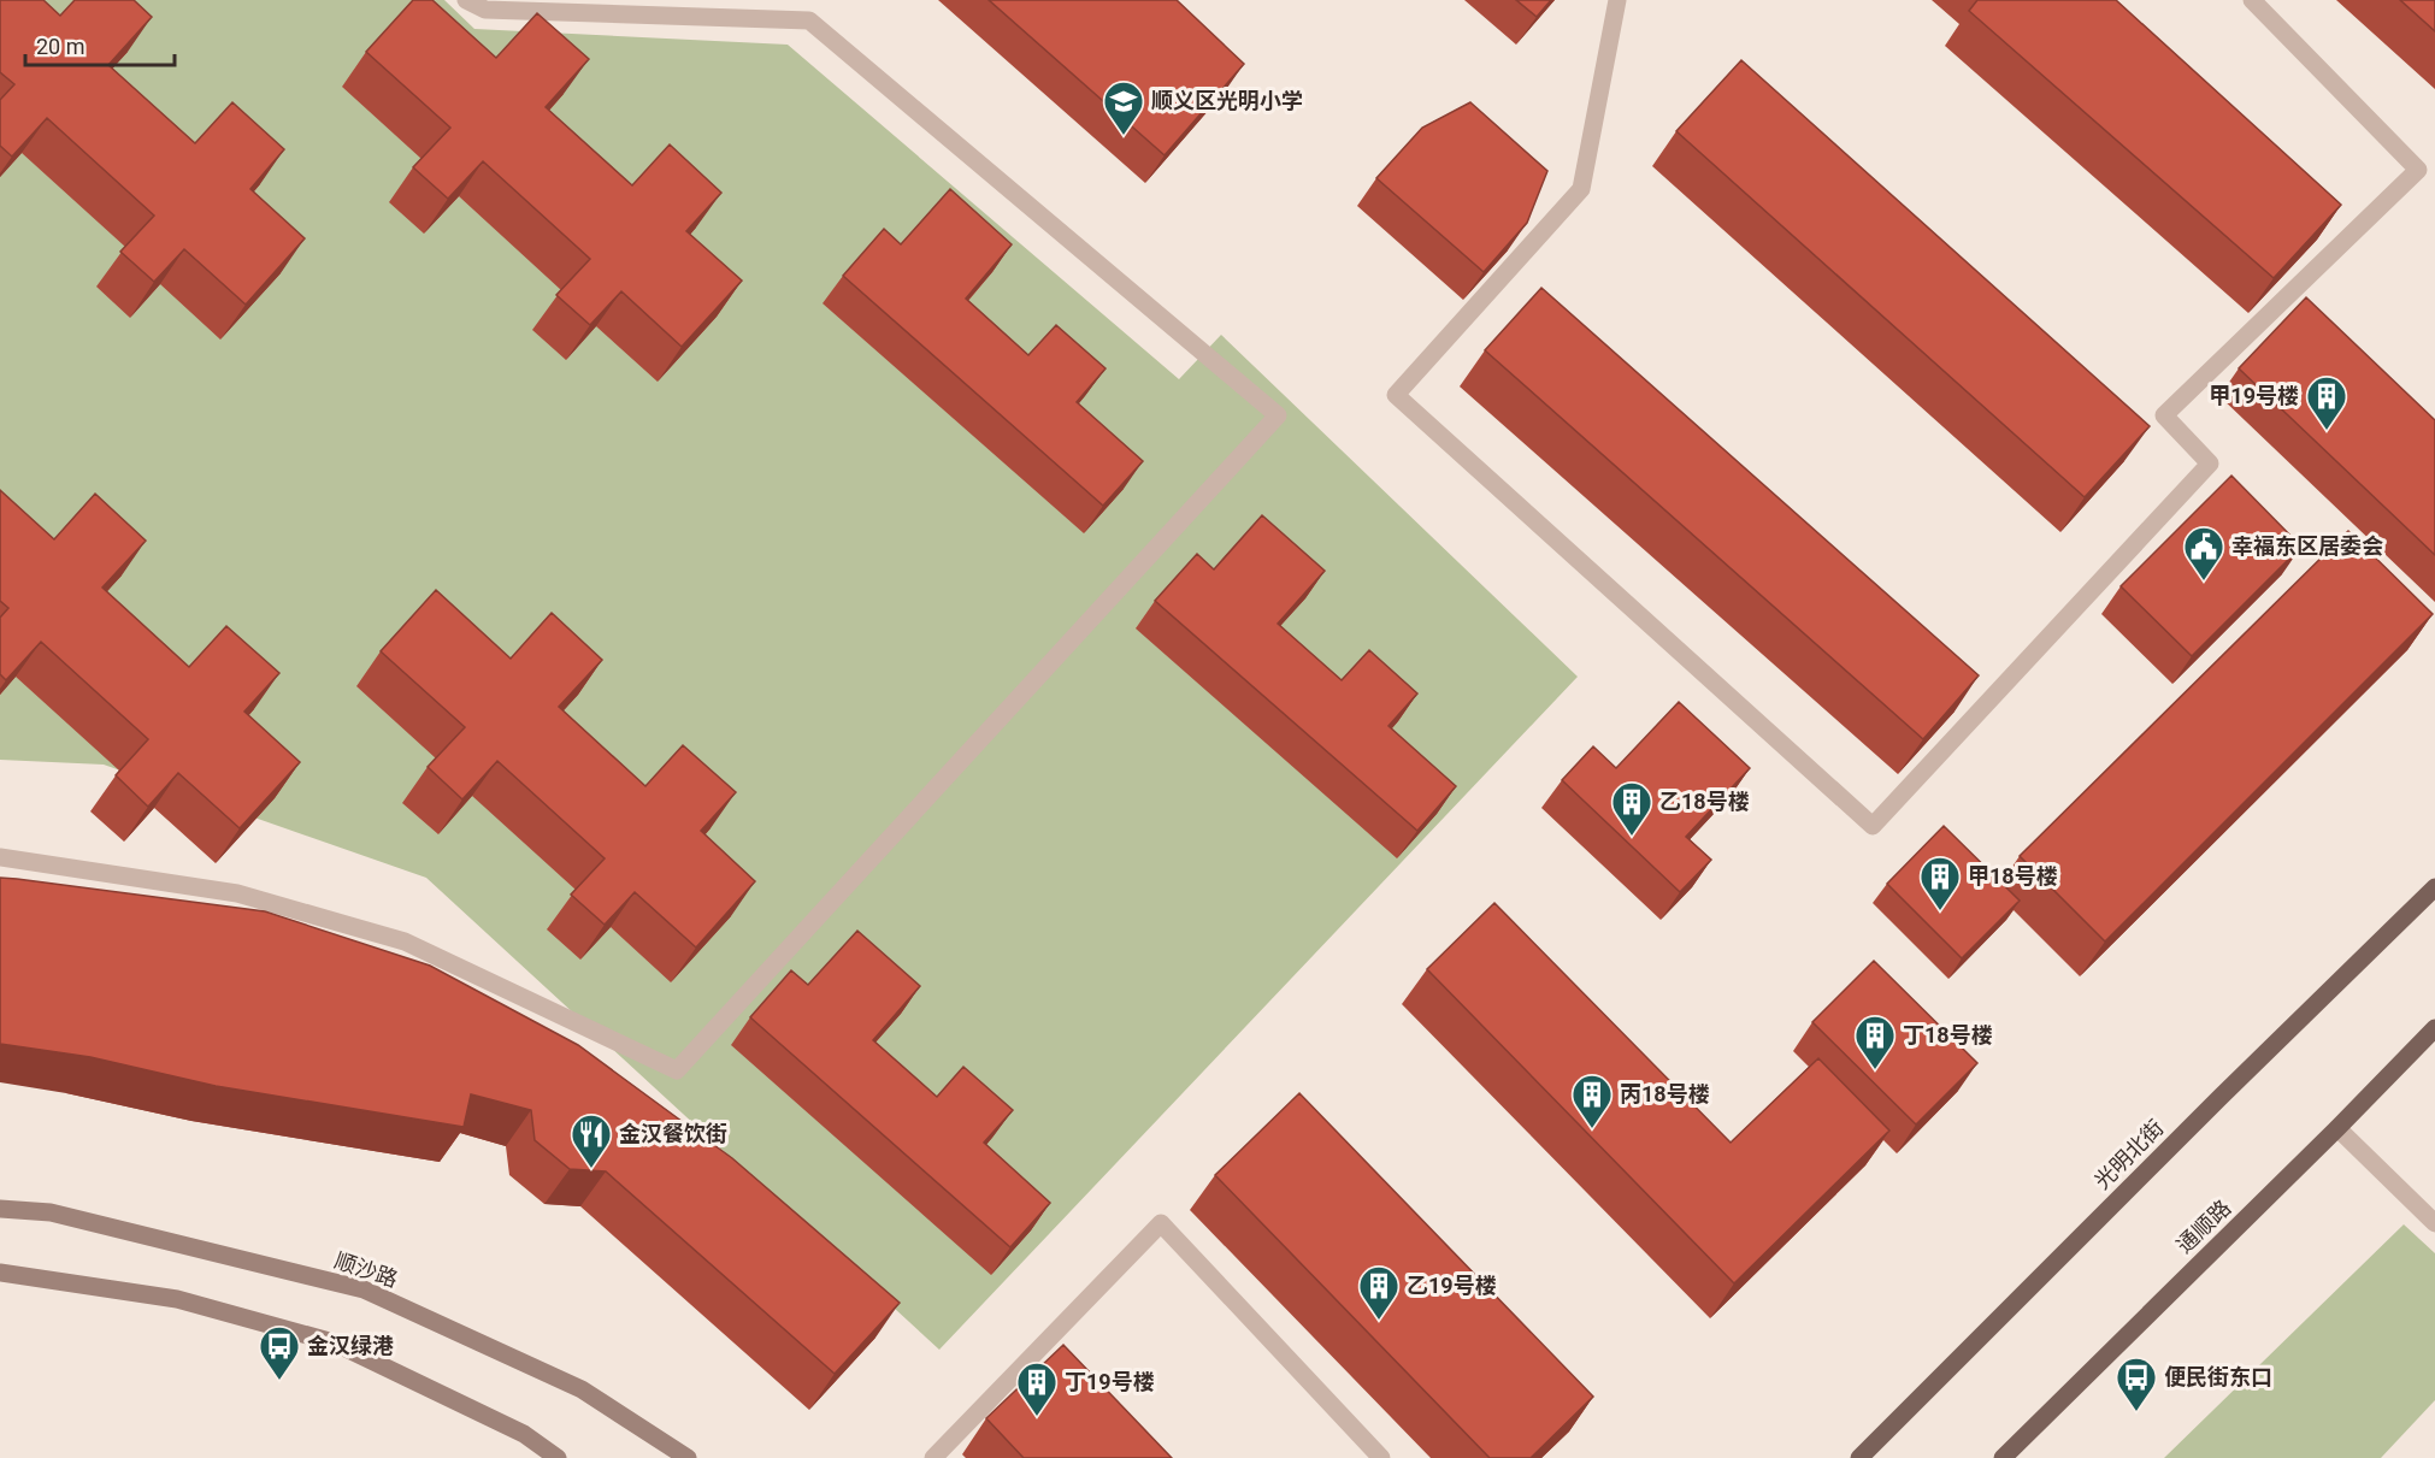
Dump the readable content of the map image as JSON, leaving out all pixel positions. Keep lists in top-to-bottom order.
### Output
{
  "streets": {
    "main road": ["光明北街", "通顺路", "顺沙路"]
  },
  "places": {
    "school or university": ["顺义区光明小学"],
    "building": [
      "甲19号楼",
      "乙18号楼",
      "甲18号楼",
      "丁18号楼",
      "丙18号楼",
      "乙19号楼",
      "丁19号楼"
    ],
    "public building": ["幸福东区居委会"],
    "restaurant": ["金汉餐饮街"],
    "bus stop": ["金汉绿港", "便民街东口"]
  },
  "scale_bar": "20 m"
}
